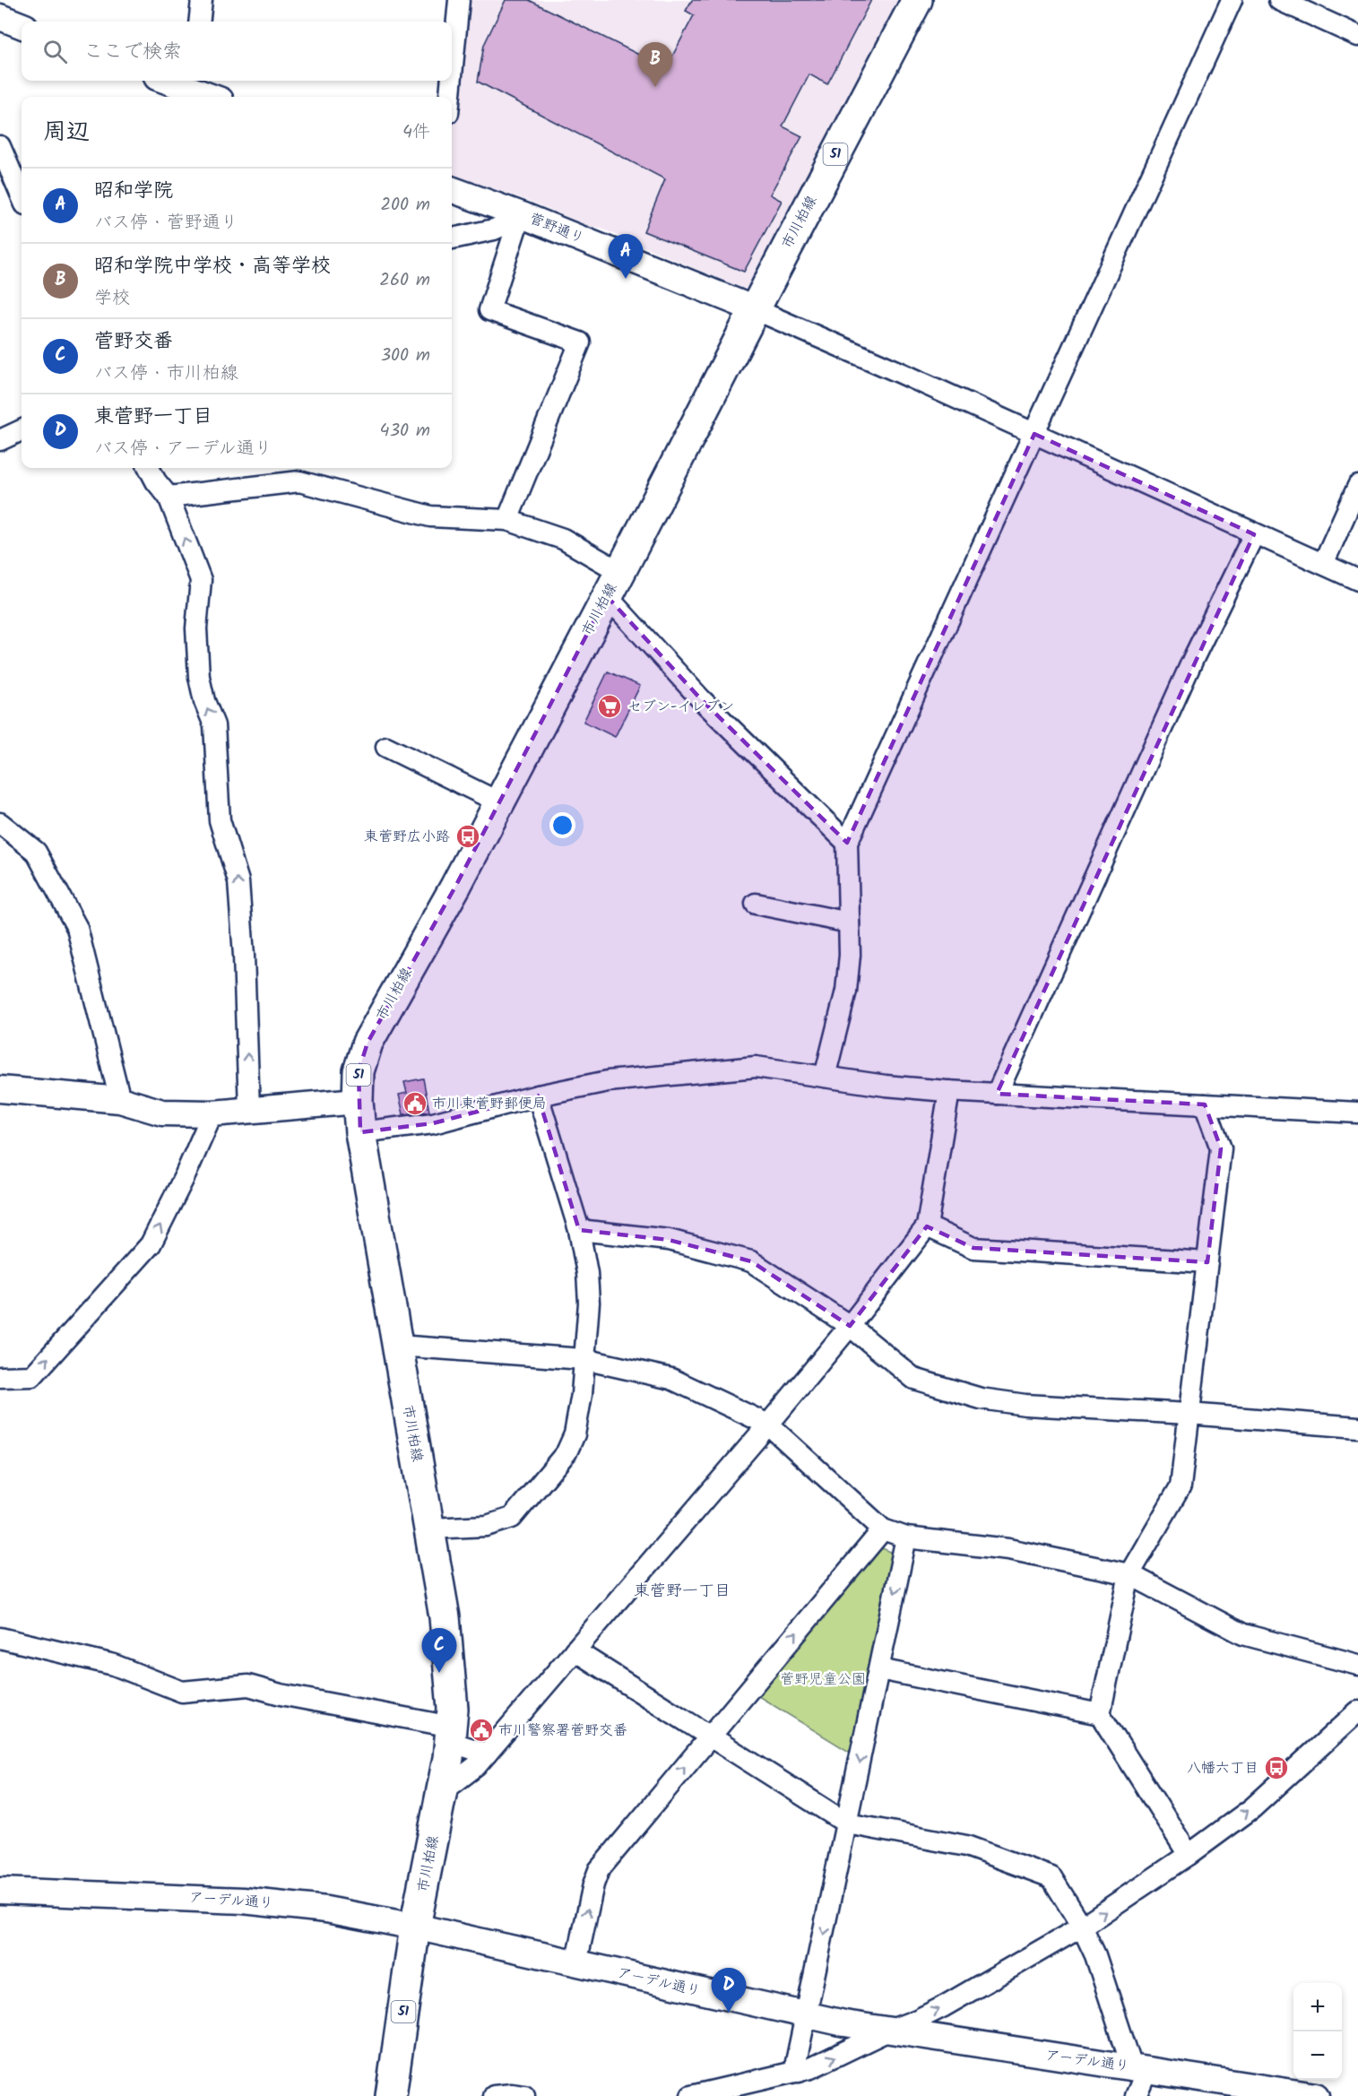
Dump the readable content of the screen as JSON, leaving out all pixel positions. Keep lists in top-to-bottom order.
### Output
{
  "streets": {
    "main road": ["51", "市川柏線"],
    "street": ["菅野通り", "アーデル通り"]
  },
  "crossings": [
    ["市川柏線", "菅野通り"],
    ["市川柏線", "アーデル通り"]
  ],
  "districts": ["東菅野一丁目"],
  "parks": ["菅野児童公園"],
  "places": {
    "supermarket": ["セブン-イレブン"],
    "bus stop": ["東菅野広小路", "八幡六丁目"],
    "public building": ["市川東菅野郵便局", "市川警察署菅野交番"]
  },
  "page": {
    "search": "ここで検索",
    "pins": [
      "B",
      "A",
      "C",
      "D"
    ],
    "heading": ["周辺", "4件"],
    "list": [
      {
        "mark": "A",
        "name": "昭和学院",
        "note": "バス停 · 菅野通り",
        "value": "200 m"
      },
      {
        "mark": "B",
        "name": "昭和学院中学校・高等学校",
        "note": "学校",
        "value": "260 m"
      },
      {
        "mark": "C",
        "name": "菅野交番",
        "note": "バス停 · 市川柏線",
        "value": "300 m"
      },
      {
        "mark": "D",
        "name": "東菅野一丁目",
        "note": "バス停 · アーデル通り",
        "value": "430 m"
      }
    ],
    "map_buttons": ["+", "−"]
  }
}
